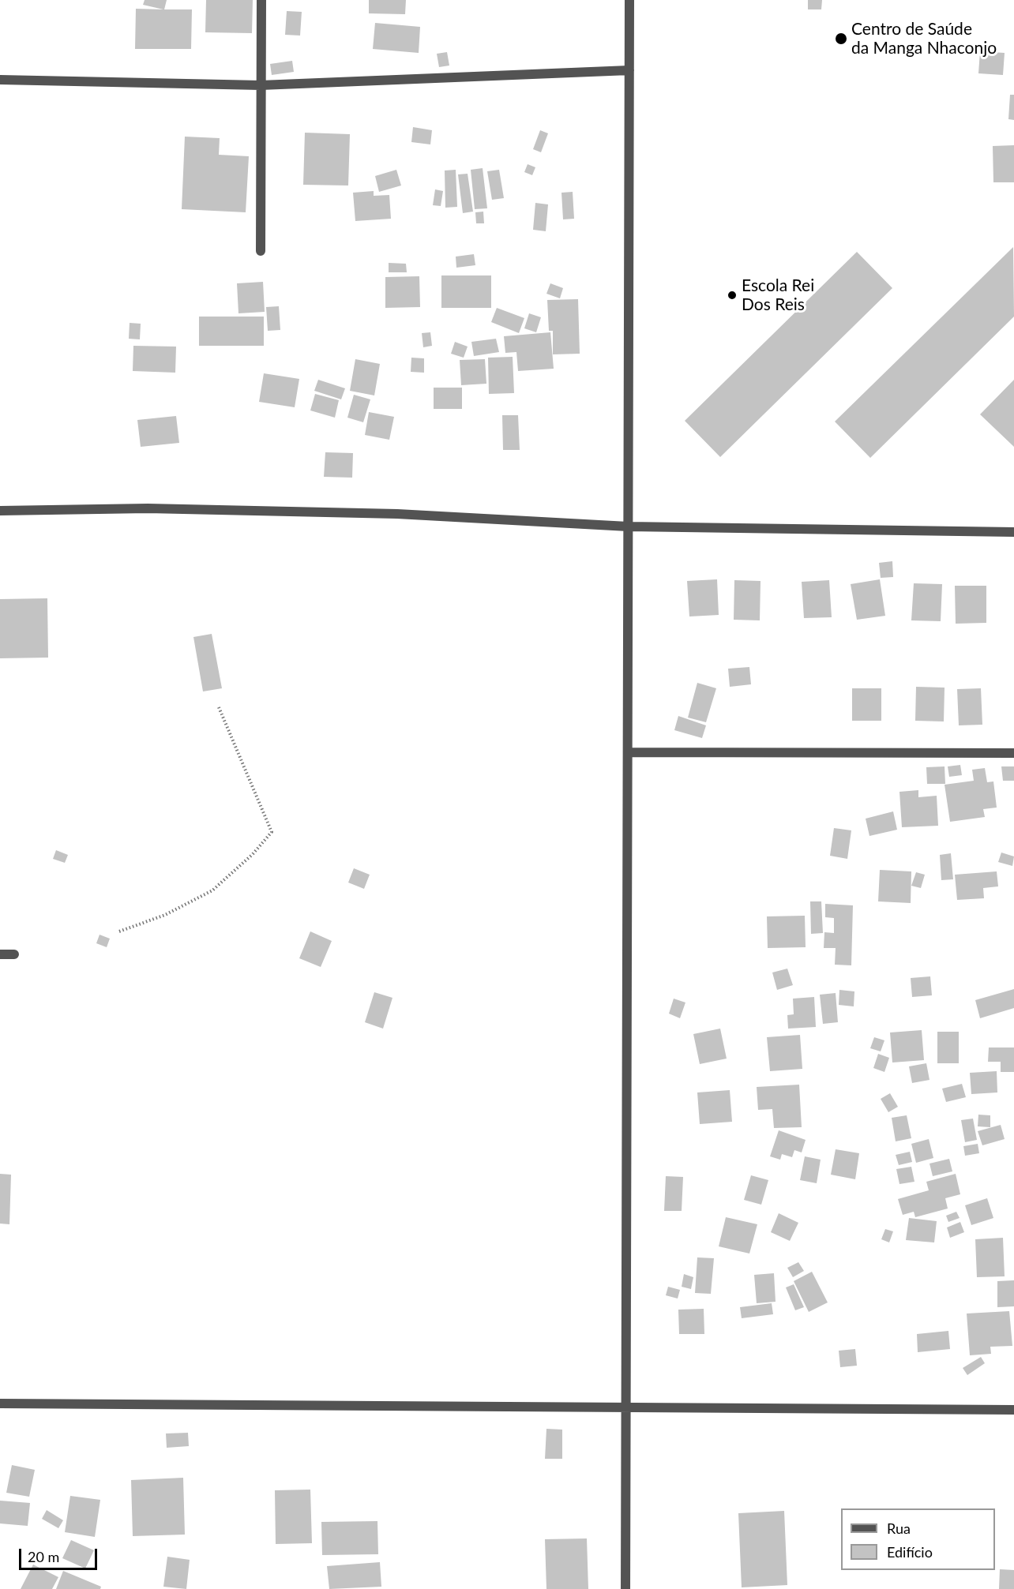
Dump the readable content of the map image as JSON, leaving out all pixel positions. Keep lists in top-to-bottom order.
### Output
{
  "places": ["Centro de Saúde da Manga Nhaconjo", "Escola Rei Dos Reis"],
  "legend": ["Rua", "Edifício"],
  "scale_bar": "20 m"
}
